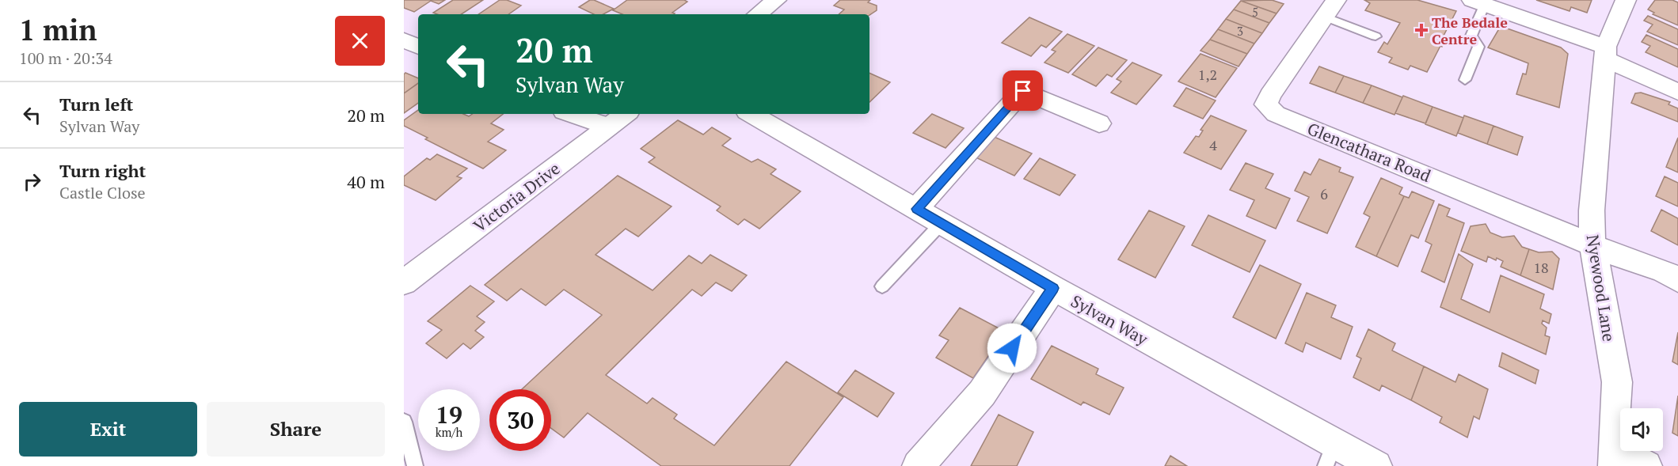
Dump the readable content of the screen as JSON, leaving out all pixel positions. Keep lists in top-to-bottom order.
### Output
{
  "streets": {
    "street": [
      "Glencathara Road",
      "Victoria Drive",
      "Nyewood Lane",
      "Sylvan Way"
    ]
  },
  "crossings": [
    ["Glencathara Road", "Nyewood Lane"]
  ],
  "places": {
    "health": ["The Bedale Centre"]
  },
  "house_numbers": [
    "5",
    "3",
    "1,2",
    "4",
    "6",
    "18"
  ],
  "page": {
    "heading": ["1 min", "100 m · 20:34"],
    "turn": ["20 m", "Sylvan Way"],
    "list": [
      {
        "name": "Turn left",
        "note": "Sylvan Way",
        "value": "20 m"
      },
      {
        "name": "Turn right",
        "note": "Castle Close",
        "value": "40 m"
      }
    ],
    "speed": "19 km/h",
    "limit": "30",
    "buttons": ["Exit", "Share"]
  }
}
